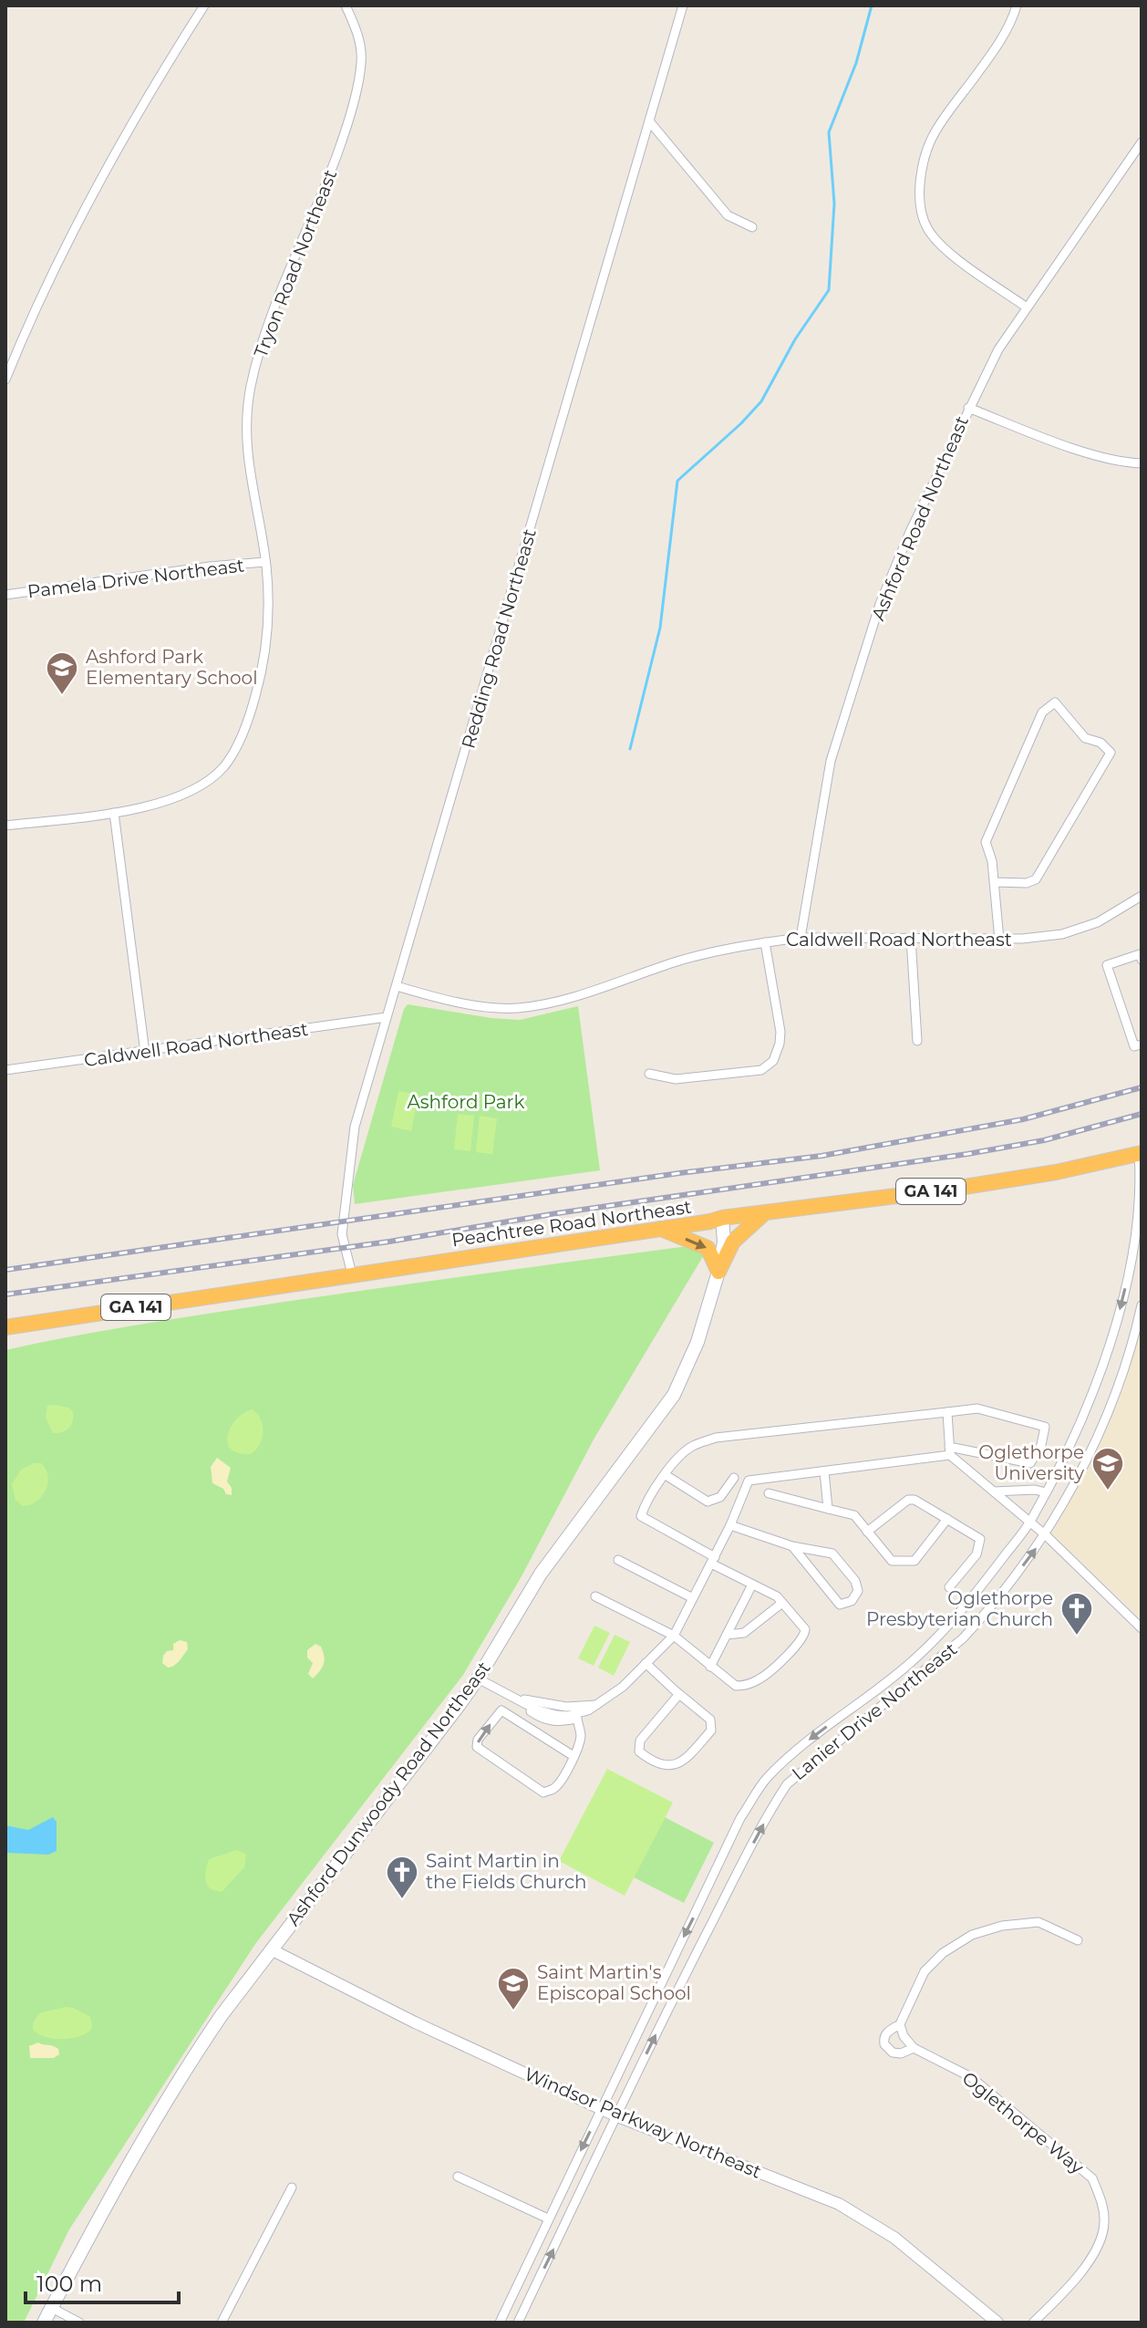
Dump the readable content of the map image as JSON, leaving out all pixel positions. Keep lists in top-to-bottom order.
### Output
{
  "streets": {
    "highway": ["GA 141", "Peachtree Road Northeast"],
    "main road": ["Ashford Dunwoody Road Northeast"],
    "street": [
      "Tryon Road Northeast",
      "Ashford Road Northeast",
      "Pamela Drive Northeast",
      "Redding Road Northeast",
      "Caldwell Road Northeast",
      "Lanier Drive Northeast",
      "Windsor Parkway Northeast",
      "Oglethorpe Way"
    ]
  },
  "crossings": [
    ["Tryon Road Northeast", "Pamela Drive Northeast"],
    ["Ashford Road Northeast", "Caldwell Road Northeast"],
    ["Redding Road Northeast", "Caldwell Road Northeast"],
    ["Redding Road Northeast", "Peachtree Road Northeast"],
    ["Peachtree Road Northeast", "Lanier Drive Northeast"],
    ["Peachtree Road Northeast", "Ashford Dunwoody Road Northeast"],
    ["Lanier Drive Northeast", "Windsor Parkway Northeast"],
    ["Ashford Dunwoody Road Northeast", "Windsor Parkway Northeast"]
  ],
  "parks": ["Ashford Park"],
  "places": {
    "school or university": ["Ashford Park Elementary School", "Oglethorpe University", "Saint Martin's Episcopal School"],
    "church": ["Oglethorpe Presbyterian Church", "Saint Martin in the Fields Church"]
  },
  "scale_bar": "100 m"
}
